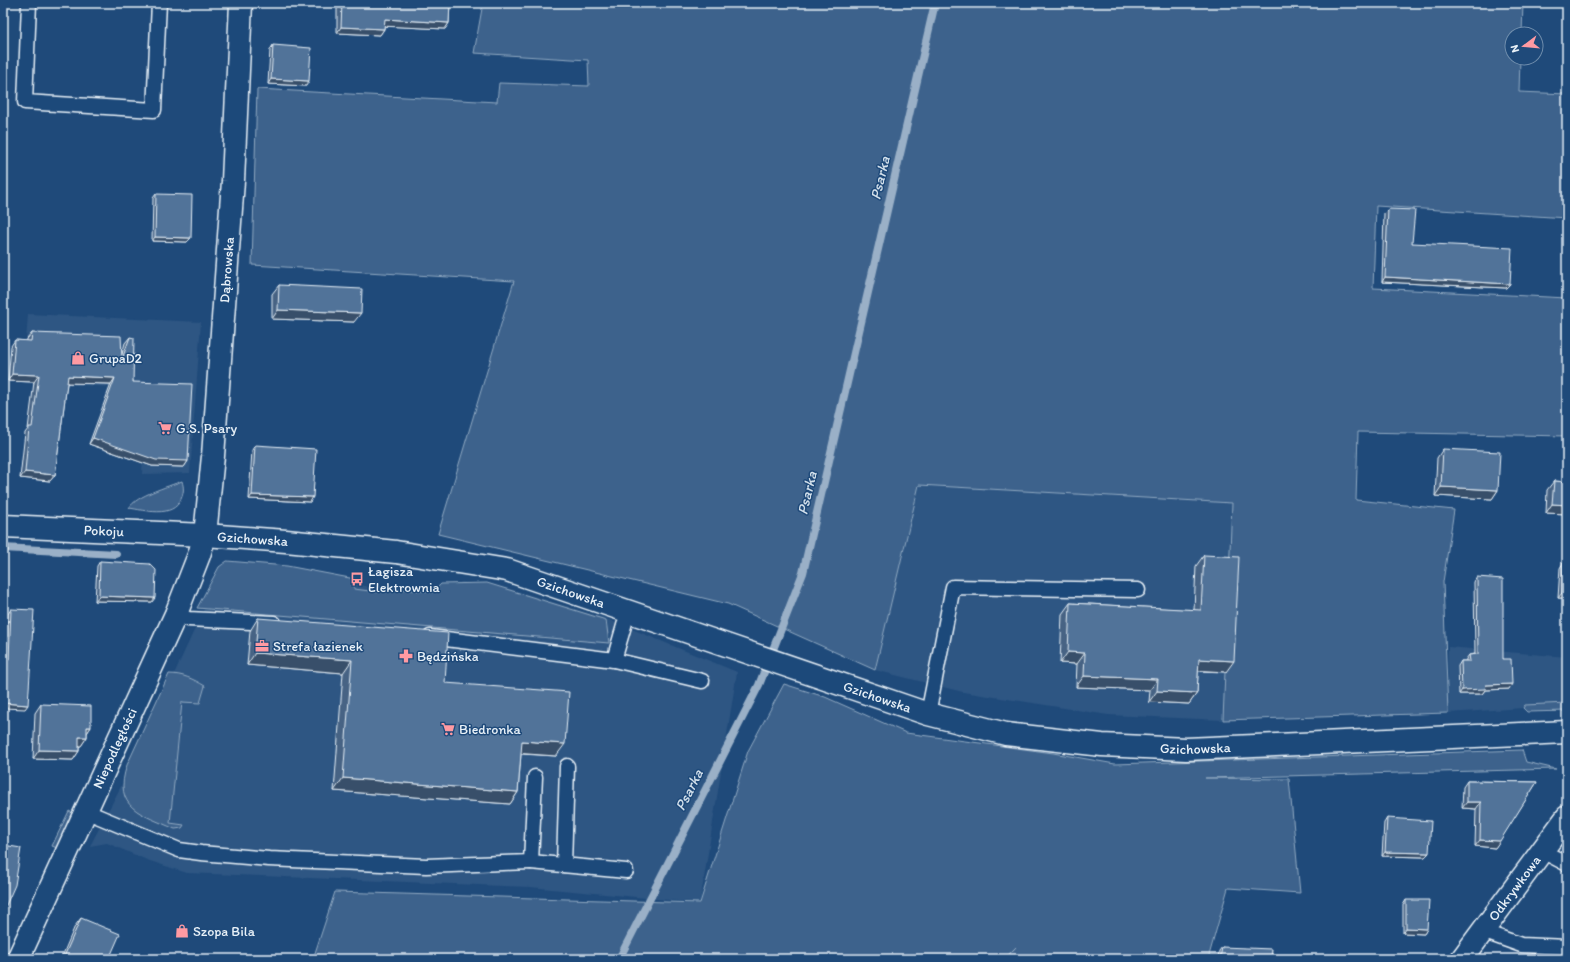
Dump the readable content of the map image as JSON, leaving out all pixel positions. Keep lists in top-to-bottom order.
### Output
{
  "streets": {
    "street": [
      "Dąbrowska",
      "Pokoju",
      "Gzichowska",
      "Niepodległości",
      "Odkrywkowa"
    ]
  },
  "crossings": [
    ["Dąbrowska", "Pokoju"],
    ["Dąbrowska", "Gzichowska"],
    ["Dąbrowska", "Niepodległości"],
    ["Pokoju", "Gzichowska"],
    ["Pokoju", "Niepodległości"],
    ["Gzichowska", "Niepodległości"]
  ],
  "water": ["Psarka"],
  "places": {
    "shop": ["GrupaD2", "Szopa Bila"],
    "supermarket": ["G.S. Psary", "Biedronka"],
    "bus stop": ["Łagisza Elektrownia"],
    "office": ["Strefa łazienek"],
    "pharmacy": ["Będzińska"]
  },
  "north": "left"
}
